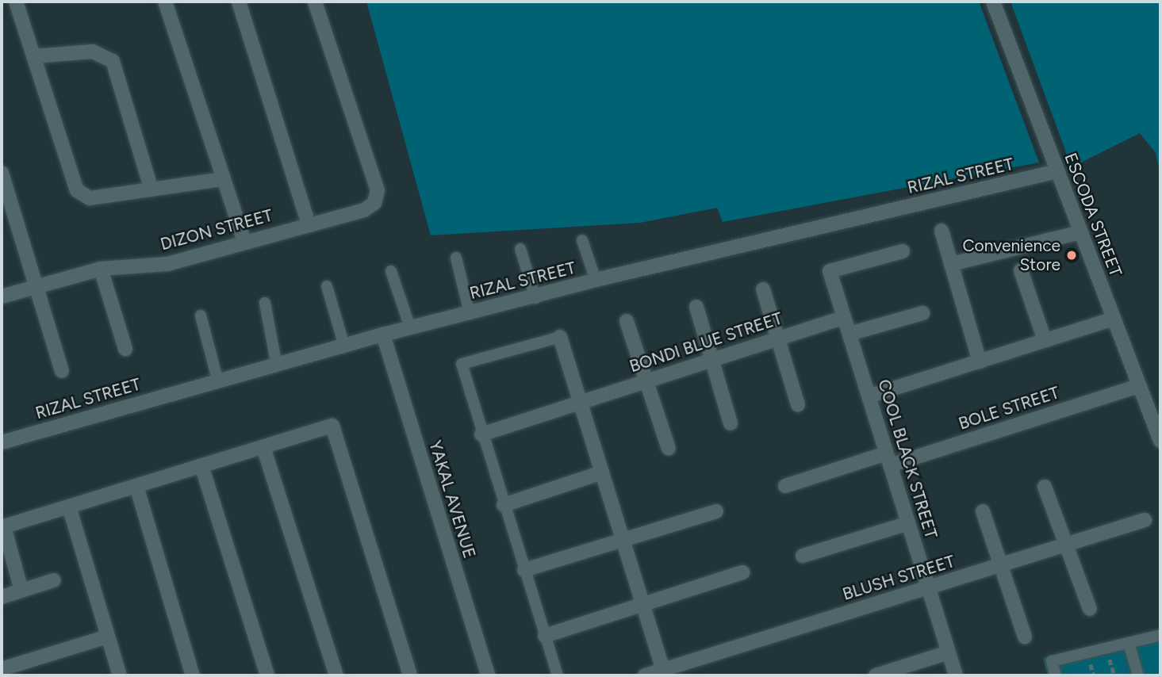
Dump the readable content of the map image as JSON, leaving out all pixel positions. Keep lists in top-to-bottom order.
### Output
{
  "streets": {
    "street": [
      "RIZAL STREET",
      "ESCODA STREET",
      "DIZON STREET",
      "BONDI BLUE STREET",
      "BOLE STREET",
      "COOL BLACK STREET",
      "YAKAL AVENUE",
      "BLUSH STREET"
    ]
  },
  "crossings": [
    ["RIZAL STREET", "ESCODA STREET"],
    ["RIZAL STREET", "YAKAL AVENUE"],
    ["ESCODA STREET", "BOLE STREET"],
    ["BONDI BLUE STREET", "COOL BLACK STREET"],
    ["BOLE STREET", "COOL BLACK STREET"],
    ["COOL BLACK STREET", "BLUSH STREET"]
  ],
  "places": ["Convenience Store"]
}
